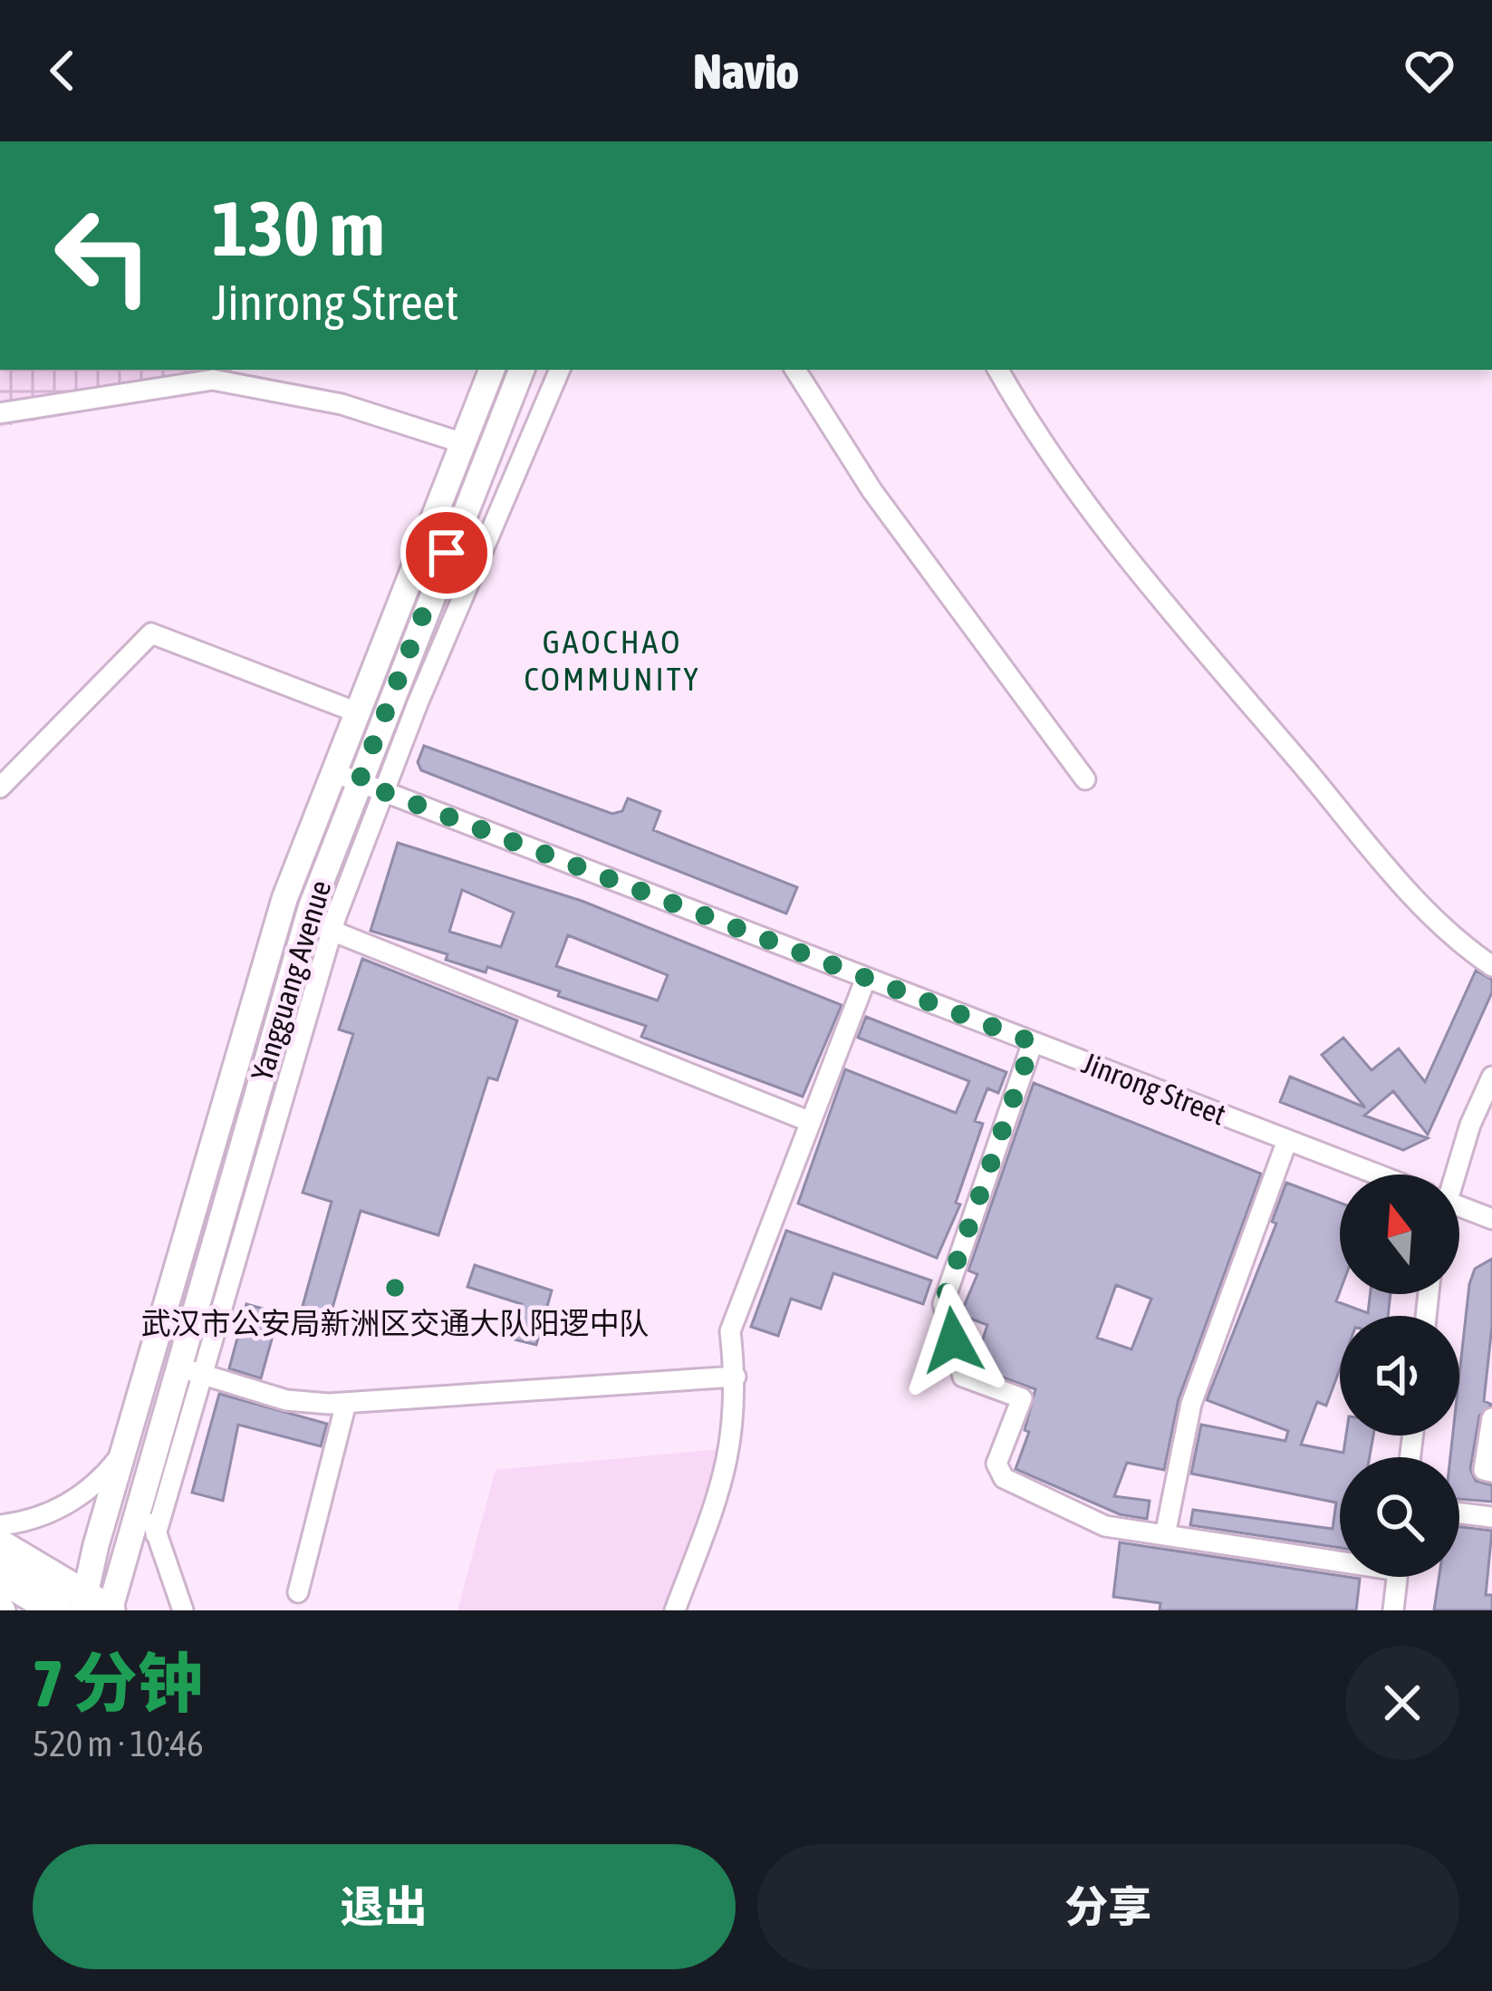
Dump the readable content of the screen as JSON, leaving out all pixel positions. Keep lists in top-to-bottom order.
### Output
{
  "streets": {
    "main road": ["Yangguang Avenue"],
    "street": ["Jinrong Street"]
  },
  "crossings": [
    ["Yangguang Avenue", "Jinrong Street"]
  ],
  "districts": ["GAOCHAO COMMUNITY"],
  "places": ["武汉市公安局新洲区交通大队阳逻中队"],
  "north": "top",
  "page": {
    "header": "Navio",
    "turn": ["130 m", "Jinrong Street"],
    "heading": ["7 分钟", "520 m · 10:46"],
    "buttons": ["退出", "分享"]
  }
}
